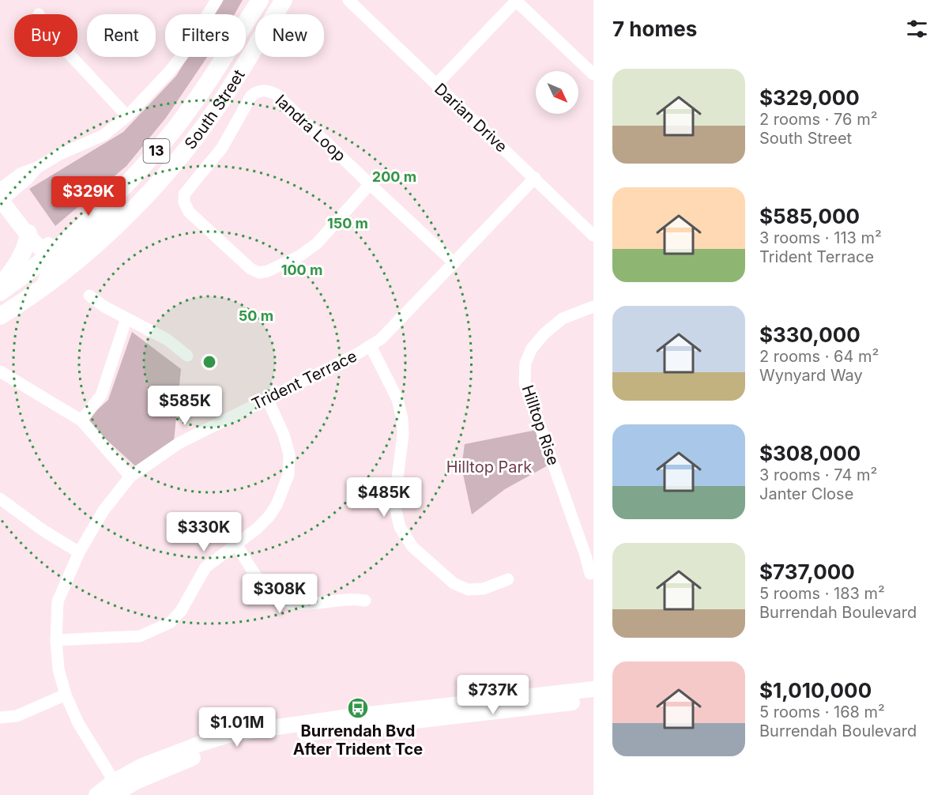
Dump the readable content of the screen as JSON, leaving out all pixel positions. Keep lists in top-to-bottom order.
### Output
{
  "streets": {
    "highway": ["South Street", "13"],
    "street": [
      "Darian Drive",
      "Iandra Loop",
      "Trident Terrace",
      "Hilltop Rise"
    ]
  },
  "crossings": [
    ["Darian Drive", "Trident Terrace"],
    ["Iandra Loop", "Trident Terrace"]
  ],
  "parks": ["Hilltop Park"],
  "places": {
    "bus stop": ["Burrendah Bvd After Trident Tce"]
  },
  "north": "bottom right",
  "page": {
    "heading": "7 homes",
    "chip": [
      "Buy",
      "Rent",
      "Filters",
      "New"
    ],
    "list": [
      {
        "name": "$329,000",
        "note": "2 rooms · 76 m² · South Street"
      },
      {
        "name": "$585,000",
        "note": "3 rooms · 113 m² · Trident Terrace"
      },
      {
        "name": "$330,000",
        "note": "2 rooms · 64 m² · Wynyard Way"
      },
      {
        "name": "$308,000",
        "note": "3 rooms · 74 m² · Janter Close"
      },
      {
        "name": "$737,000",
        "note": "5 rooms · 183 m² · Burrendah Boulevard"
      },
      {
        "name": "$1,010,000",
        "note": "5 rooms · 168 m² · Burrendah Boulevard"
      }
    ],
    "price": [
      "$329K",
      "$585K",
      "$485K",
      "$330K",
      "$308K",
      "$737K",
      "$1.01M"
    ]
  },
  "rings": [
    "200 m",
    "150 m",
    "100 m",
    "50 m"
  ]
}
